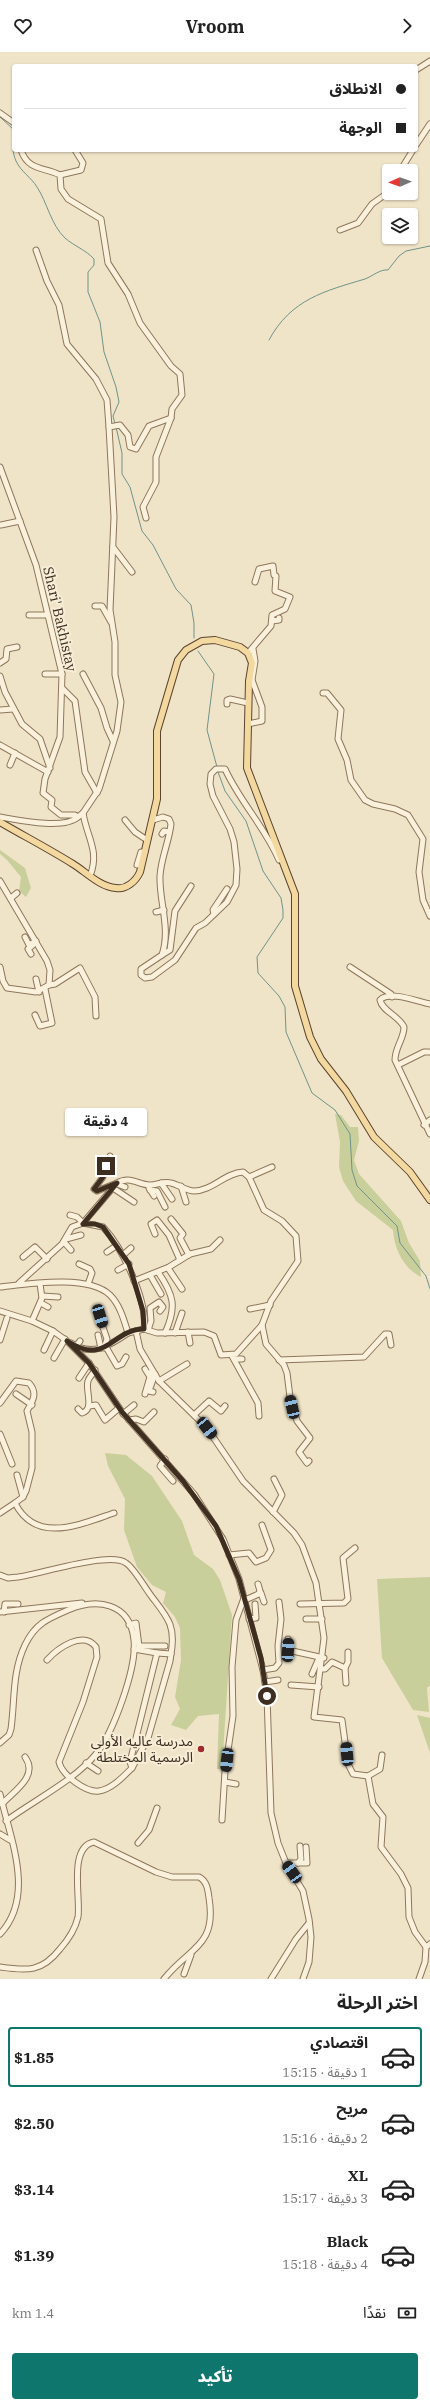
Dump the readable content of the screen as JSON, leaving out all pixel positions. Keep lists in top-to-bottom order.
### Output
{
  "streets": {
    "street": ["Shari' Bakhistay"]
  },
  "places": ["مدرسة عاليه الأولى الرسمية المختلطة"],
  "north": "left",
  "page": {
    "header": "Vroom",
    "banner": ["الانطلاق", "الوجهة"],
    "bubble": "4 دقيقة",
    "heading": "اختر الرحلة",
    "list": [
      {
        "name": "اقتصادي",
        "note": "1 دقيقة · 15:15",
        "value": "$1.85"
      },
      {
        "name": "مريح",
        "note": "2 دقيقة · 15:16",
        "value": "$2.50"
      },
      {
        "name": "XL",
        "note": "3 دقيقة · 15:17",
        "value": "$3.14"
      },
      {
        "name": "Black",
        "note": "4 دقيقة · 15:18",
        "value": "$1.39"
      }
    ],
    "pay": ["نقدًا", "1.4 km"],
    "buttons": "تأكيد"
  }
}
